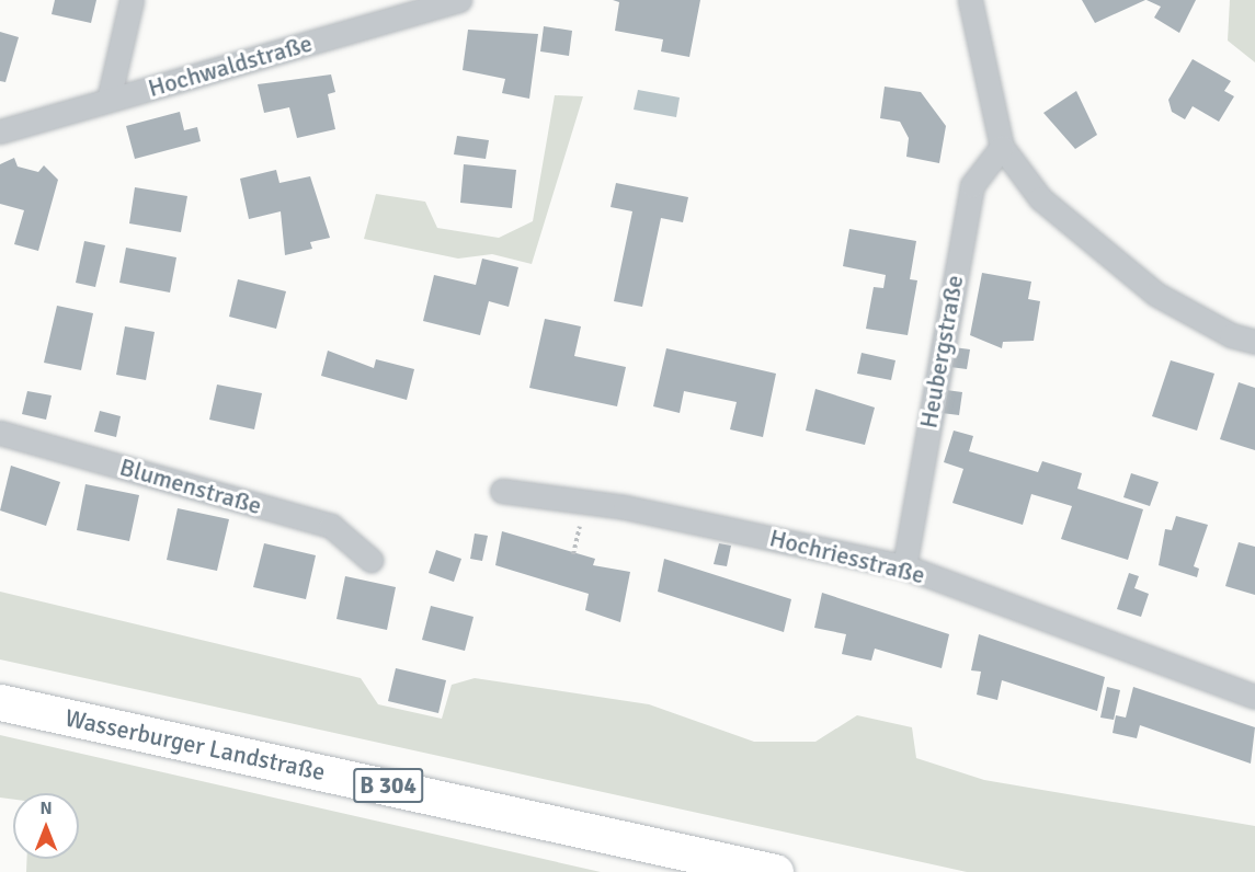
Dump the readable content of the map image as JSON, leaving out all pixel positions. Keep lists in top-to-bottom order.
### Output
{
  "streets": {
    "main road": ["Wasserburger Landstraße", "B 304"],
    "street": [
      "Hochwaldstraße",
      "Heubergstraße",
      "Blumenstraße",
      "Hochriesstraße"
    ]
  },
  "crossings": [
    ["Heubergstraße", "Hochriesstraße"]
  ],
  "north": "top"
}
